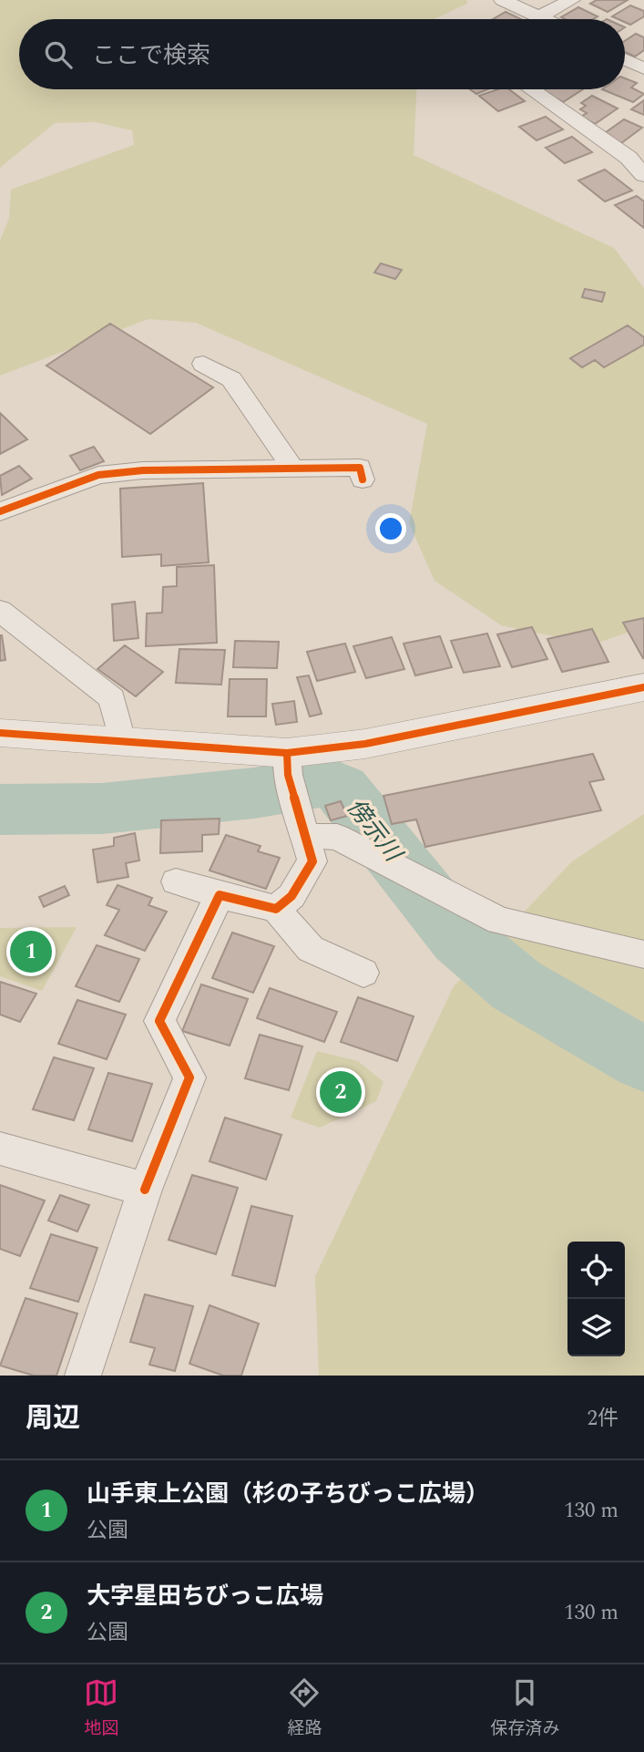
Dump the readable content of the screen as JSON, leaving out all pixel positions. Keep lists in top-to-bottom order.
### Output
{
  "water": ["傍示川"],
  "page": {
    "search": "ここで検索",
    "pins": ["1", "2"],
    "heading": ["周辺", "2件"],
    "list": [
      {
        "mark": "1",
        "name": "山手東上公園（杉の子ちびっこ広場）",
        "note": "公園",
        "value": "130 m"
      },
      {
        "mark": "2",
        "name": "大字星田ちびっこ広場",
        "note": "公園",
        "value": "130 m"
      }
    ],
    "nav": ["地図", "経路", "保存済み"]
  }
}
